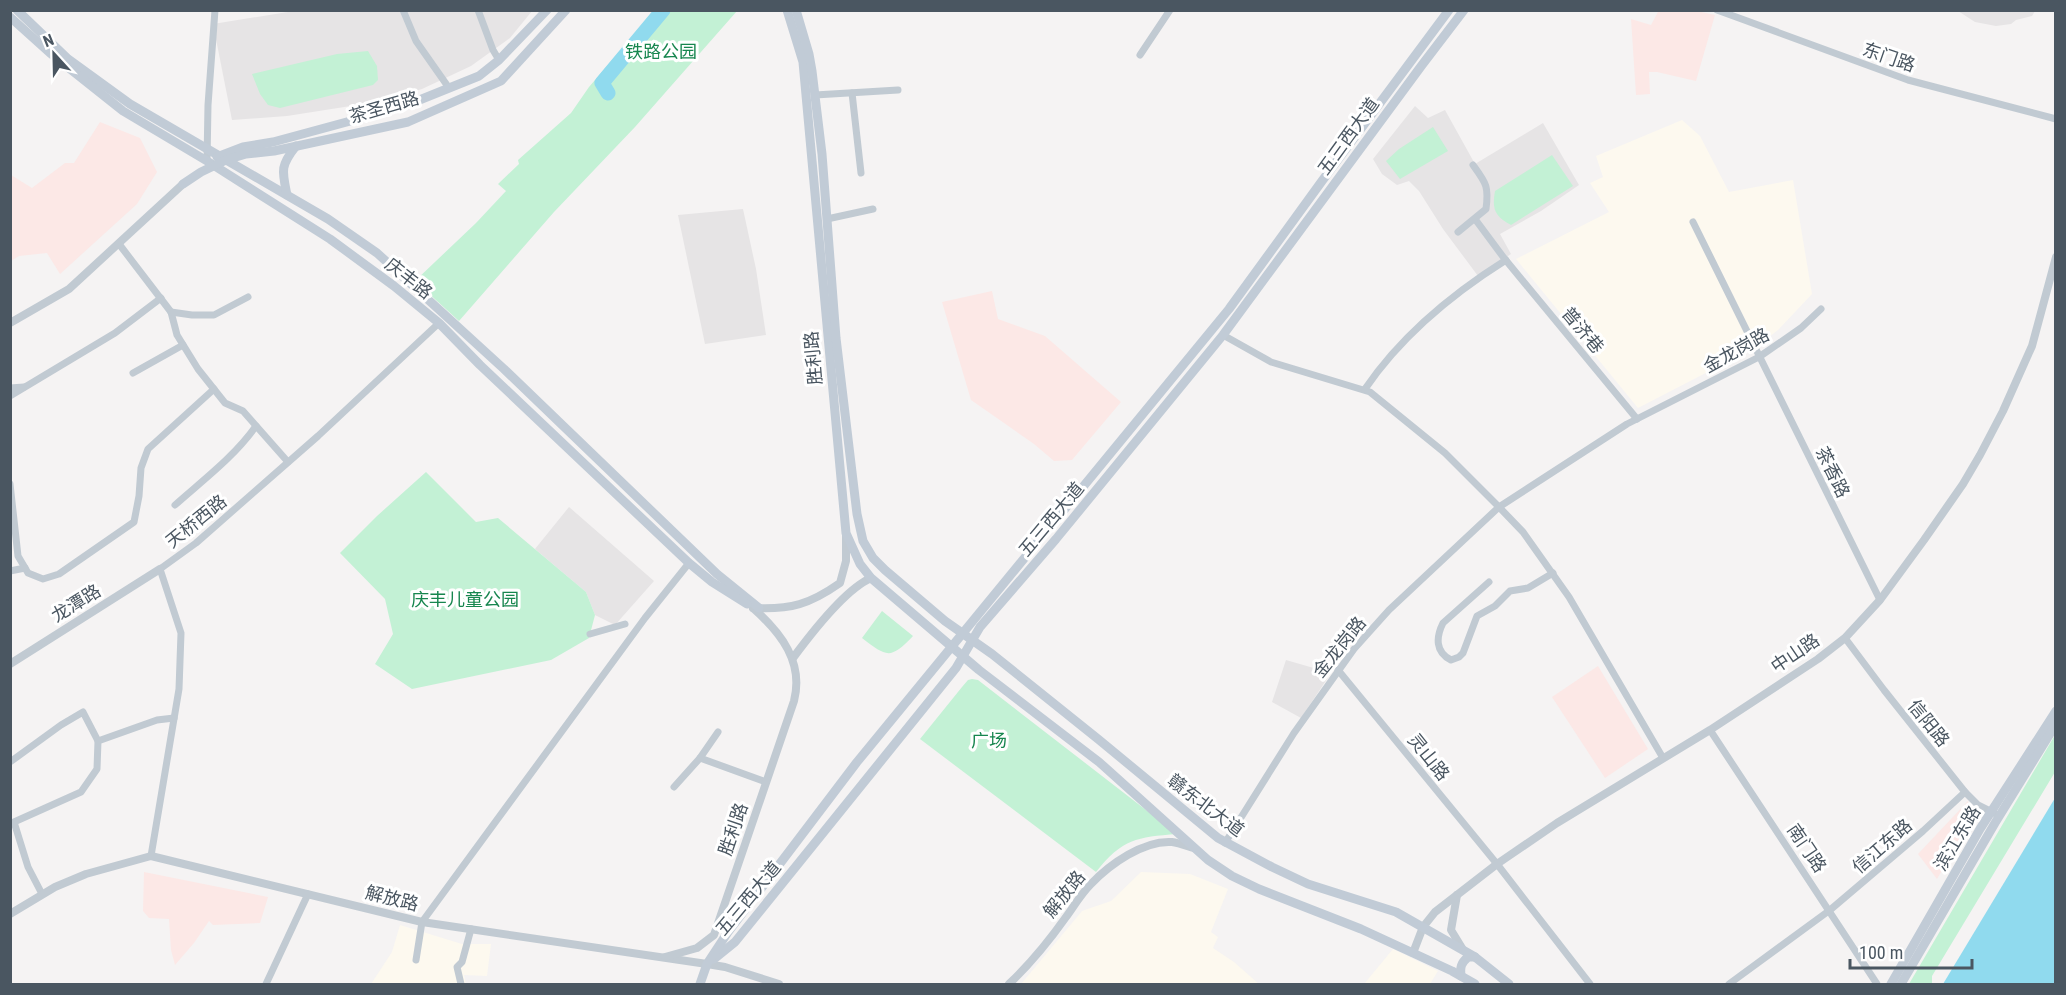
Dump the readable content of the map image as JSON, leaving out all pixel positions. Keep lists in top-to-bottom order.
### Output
{
  "streets": {
    "main road": [
      "茶圣西路",
      "五三西大道",
      "庆丰路",
      "胜利路",
      "赣东北大道",
      "滨江东路"
    ],
    "street": [
      "东门路",
      "普济巷",
      "金龙岗路",
      "茶香路",
      "天桥西路",
      "龙潭路",
      "中山路",
      "信阳路",
      "灵山路",
      "信江东路",
      "南门路",
      "解放路"
    ]
  },
  "crossings": [
    ["茶圣西路", "庆丰路"],
    ["五三西大道", "胜利路"],
    ["五三西大道", "赣东北大道"],
    ["五三西大道", "解放路"],
    ["庆丰路", "胜利路"],
    ["庆丰路", "天桥西路"],
    ["普济巷", "金龙岗路"],
    ["金龙岗路", "茶香路"],
    ["金龙岗路", "灵山路"],
    ["金龙岗路", "赣东北大道"],
    ["胜利路", "中山路"],
    ["胜利路", "赣东北大道"],
    ["胜利路", "解放路"],
    ["茶香路", "中山路"],
    ["天桥西路", "龙潭路"],
    ["天桥西路", "解放路"],
    ["中山路", "信阳路"],
    ["中山路", "灵山路"],
    ["中山路", "赣东北大道"],
    ["中山路", "南门路"],
    ["信阳路", "滨江东路"],
    ["信阳路", "信江东路"],
    ["信江东路", "南门路"]
  ],
  "parks": ["铁路公园", "庆丰儿童公园", "广场"],
  "scale_bar": "100 m",
  "north": "top"
}
